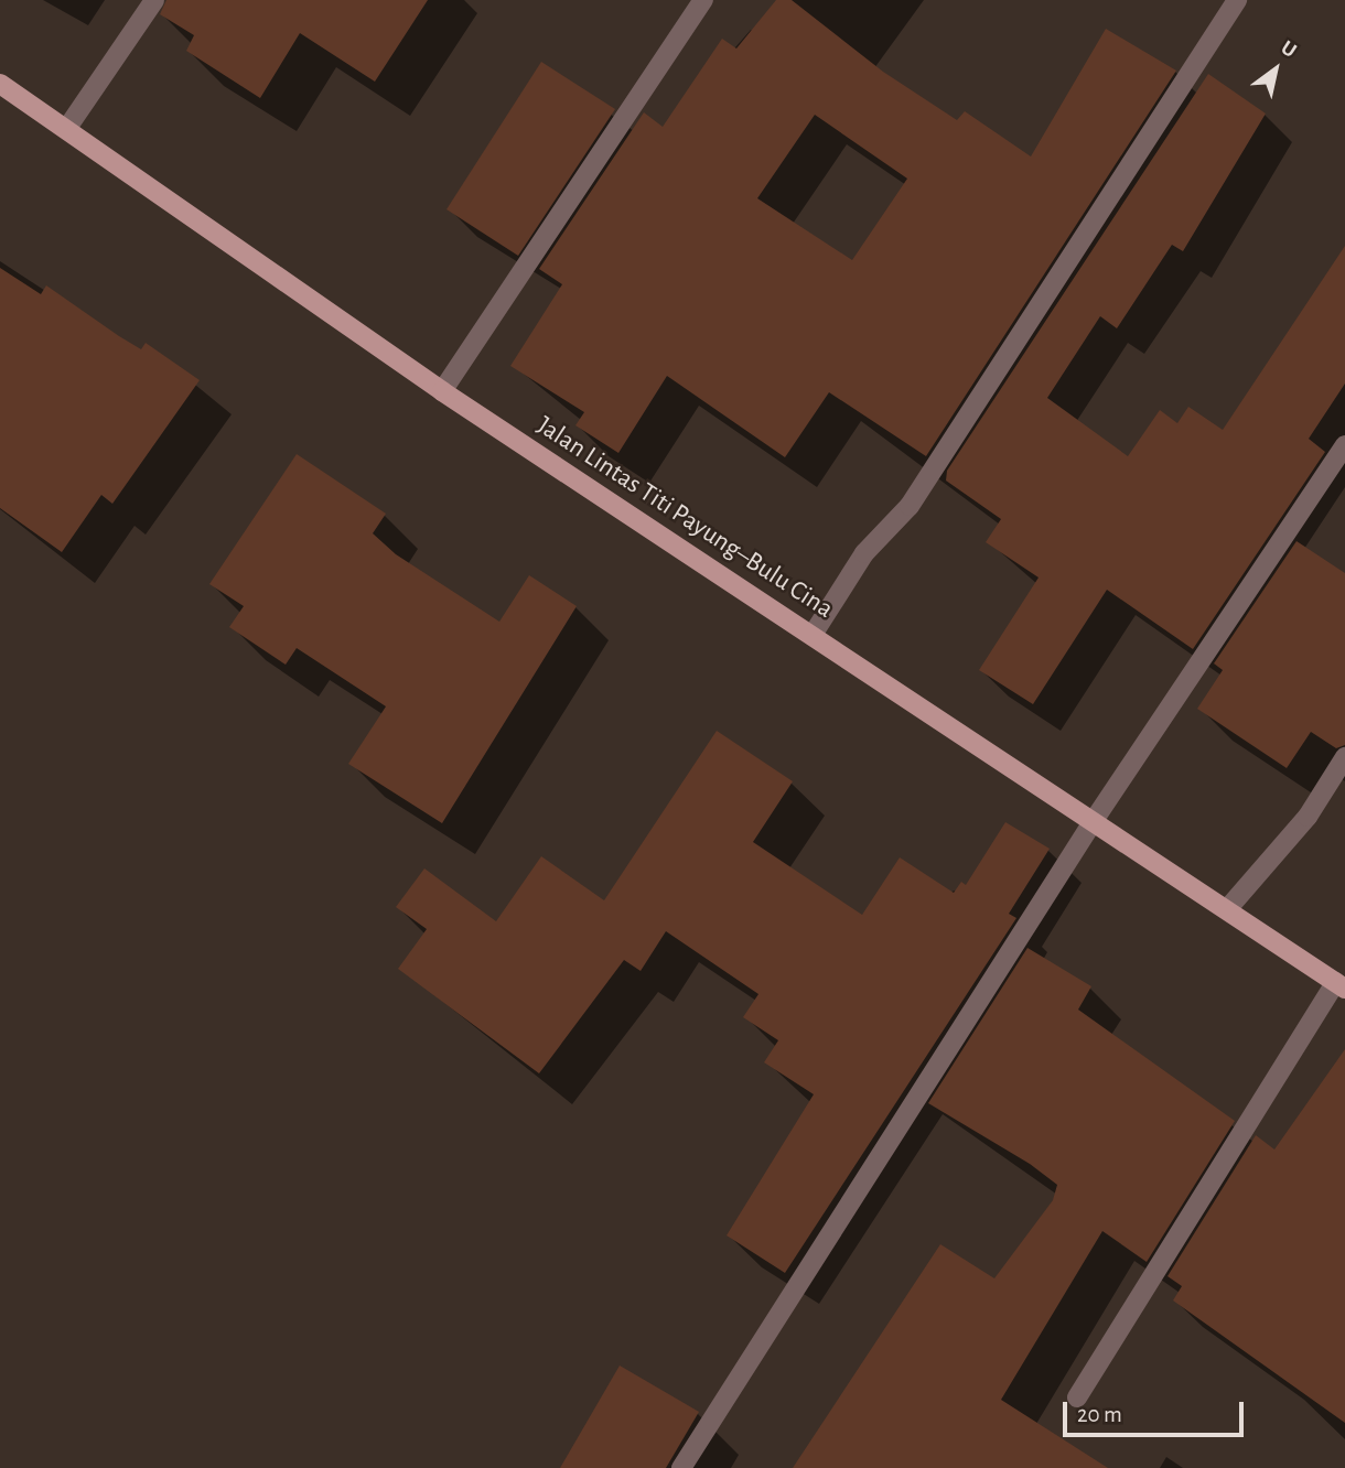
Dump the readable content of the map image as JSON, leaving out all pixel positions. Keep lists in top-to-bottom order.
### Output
{
  "streets": {
    "main road": ["Jalan Lintas Titi Payung–Bulu Cina"]
  },
  "scale_bar": "20 m",
  "north": "top right"
}
